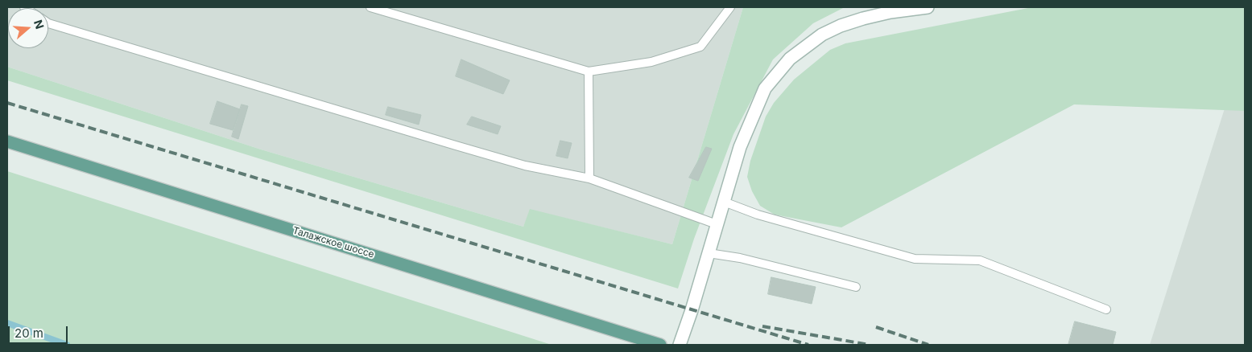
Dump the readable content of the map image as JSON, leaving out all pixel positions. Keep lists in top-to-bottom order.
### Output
{
  "streets": {
    "main road": ["Талажское шоссе"]
  },
  "scale_bar": "20 m",
  "north": "right"
}
